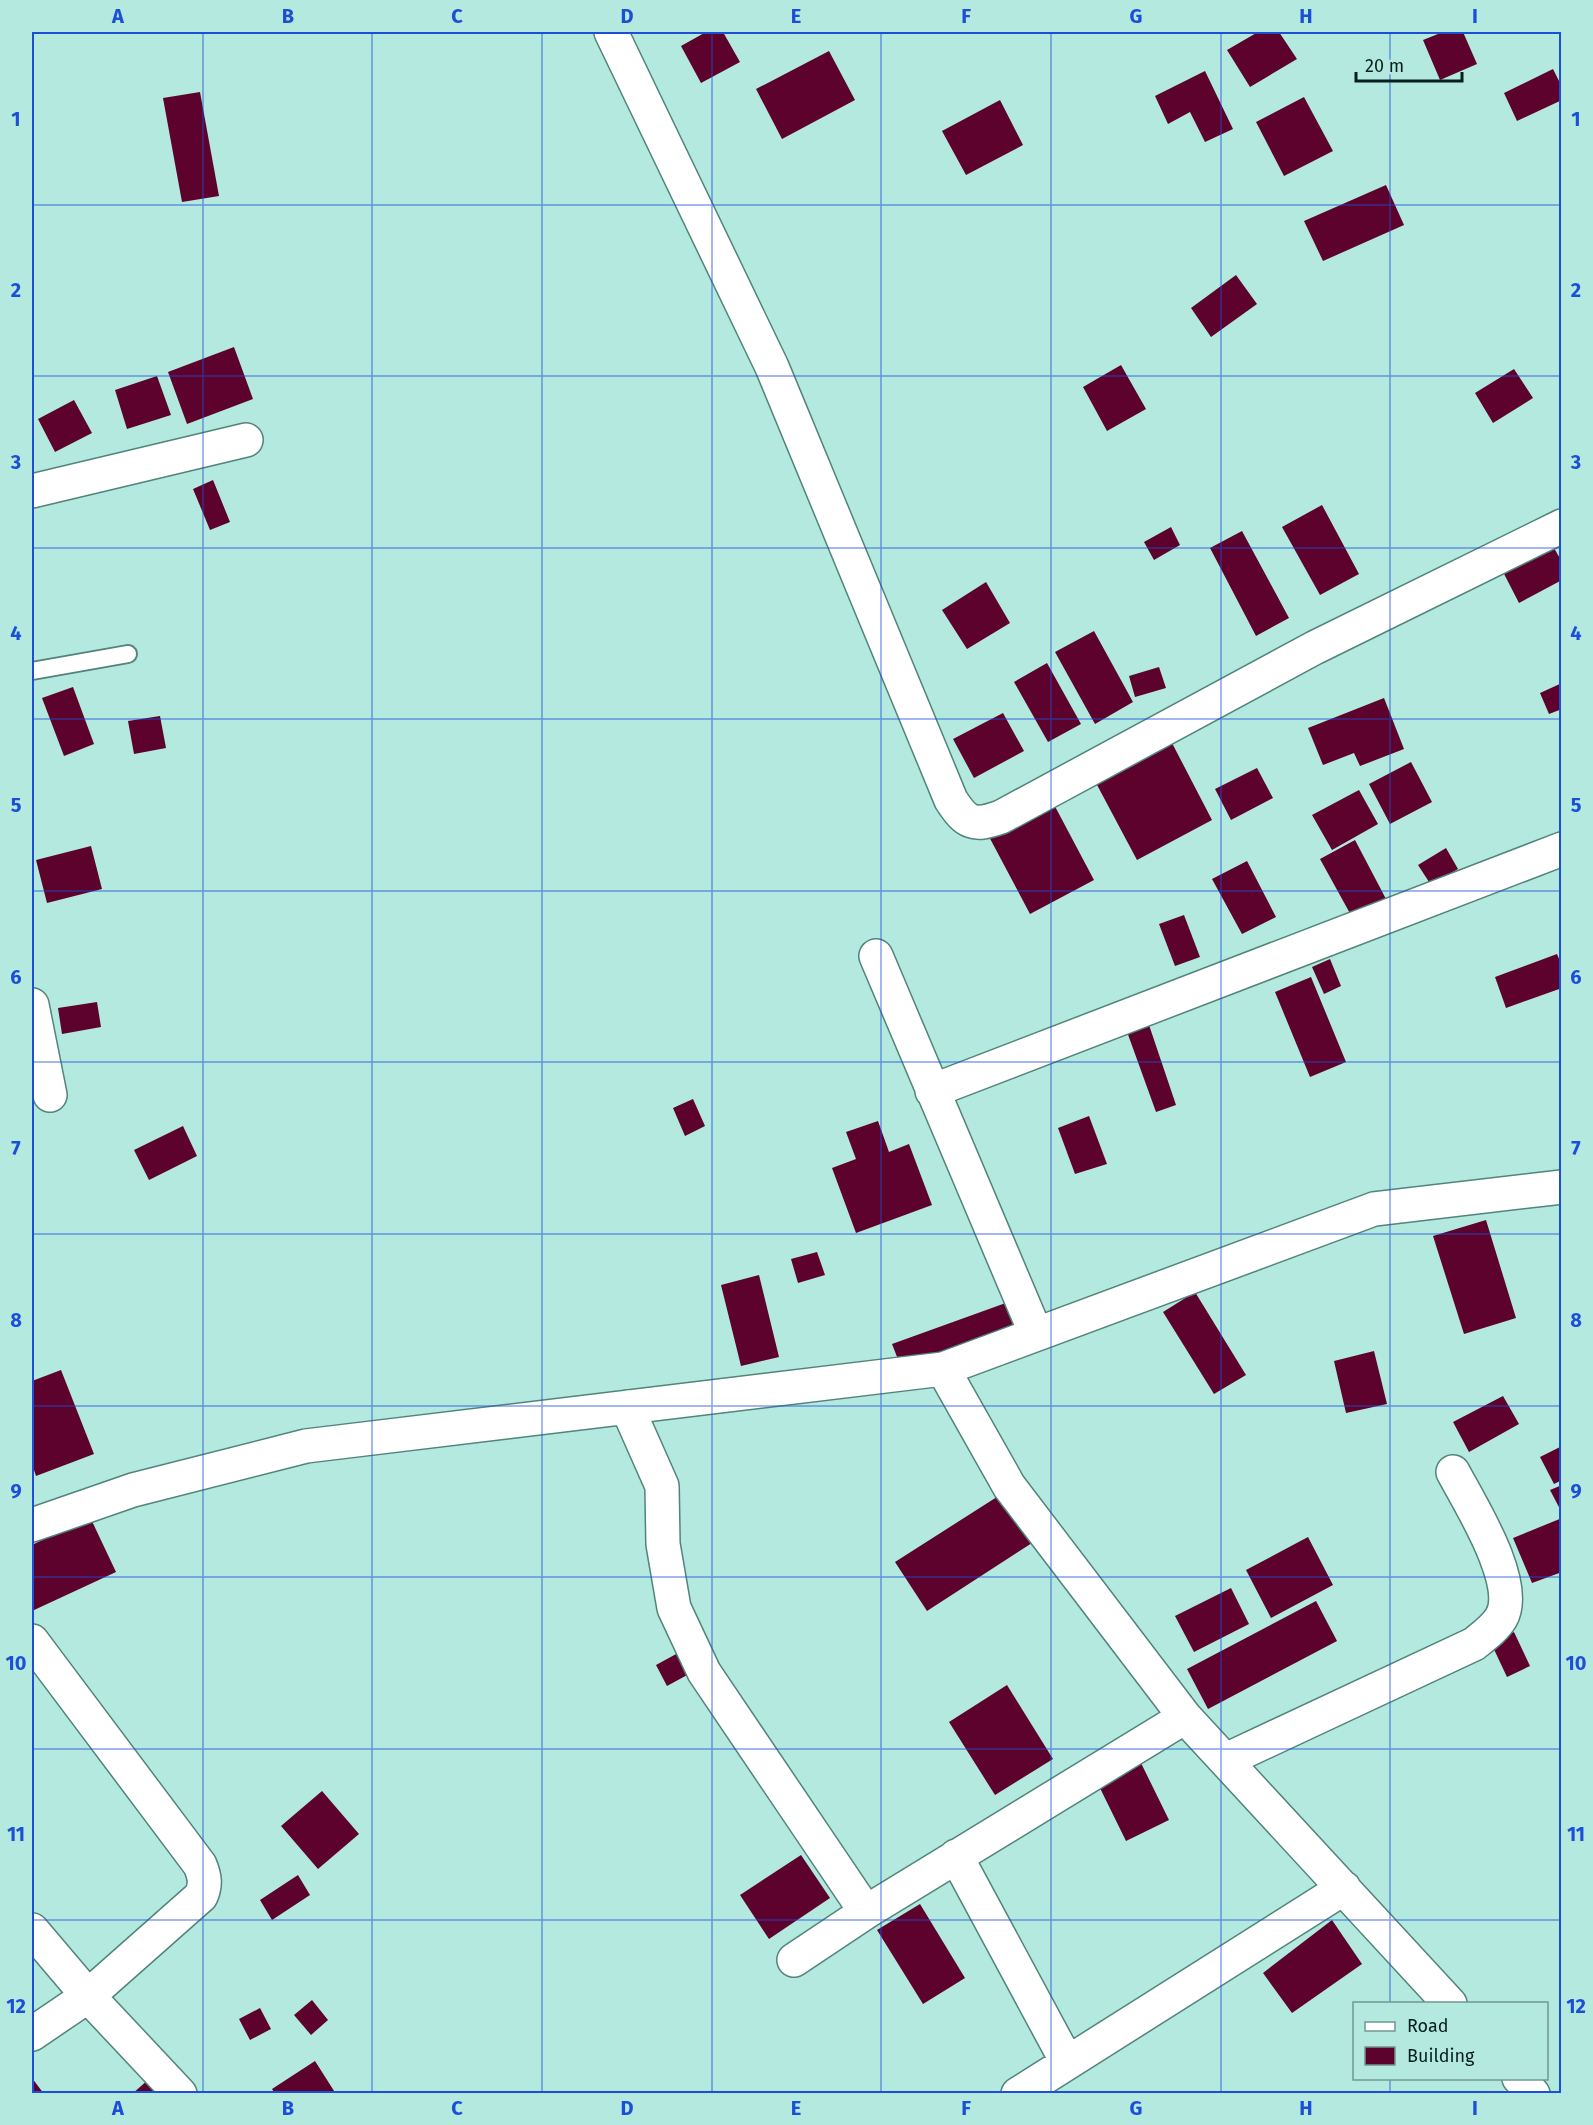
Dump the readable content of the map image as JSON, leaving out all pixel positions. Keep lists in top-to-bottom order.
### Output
{
  "legend": ["Road", "Building"],
  "scale_bar": "20 m",
  "grid": {
    "columns": [
      "A",
      "B",
      "C",
      "D",
      "E",
      "F",
      "G",
      "H",
      "I"
    ],
    "rows": [
      "1",
      "2",
      "3",
      "4",
      "5",
      "6",
      "7",
      "8",
      "9",
      "10",
      "11",
      "12"
    ]
  }
}
